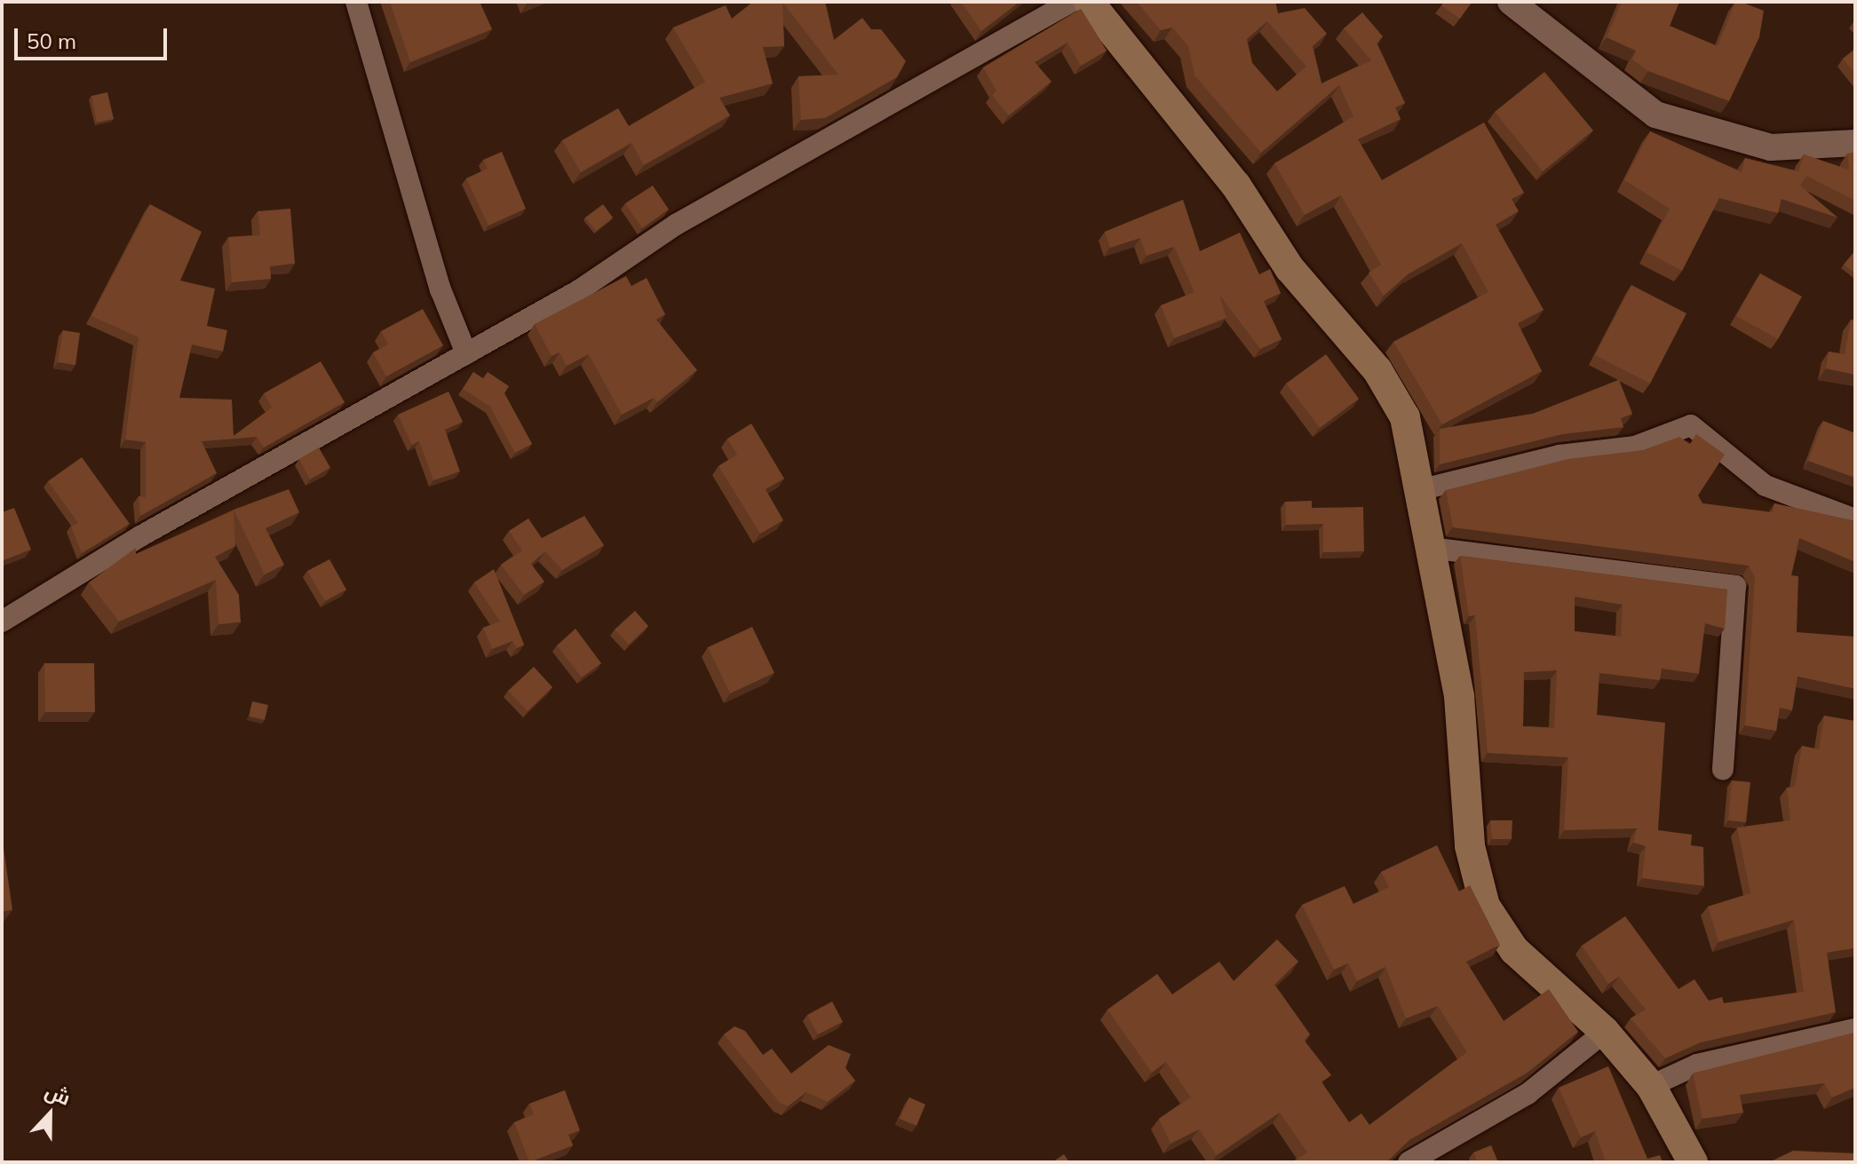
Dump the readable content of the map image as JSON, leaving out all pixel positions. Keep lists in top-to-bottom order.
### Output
{
  "scale_bar": "50 m",
  "north": "top"
}
